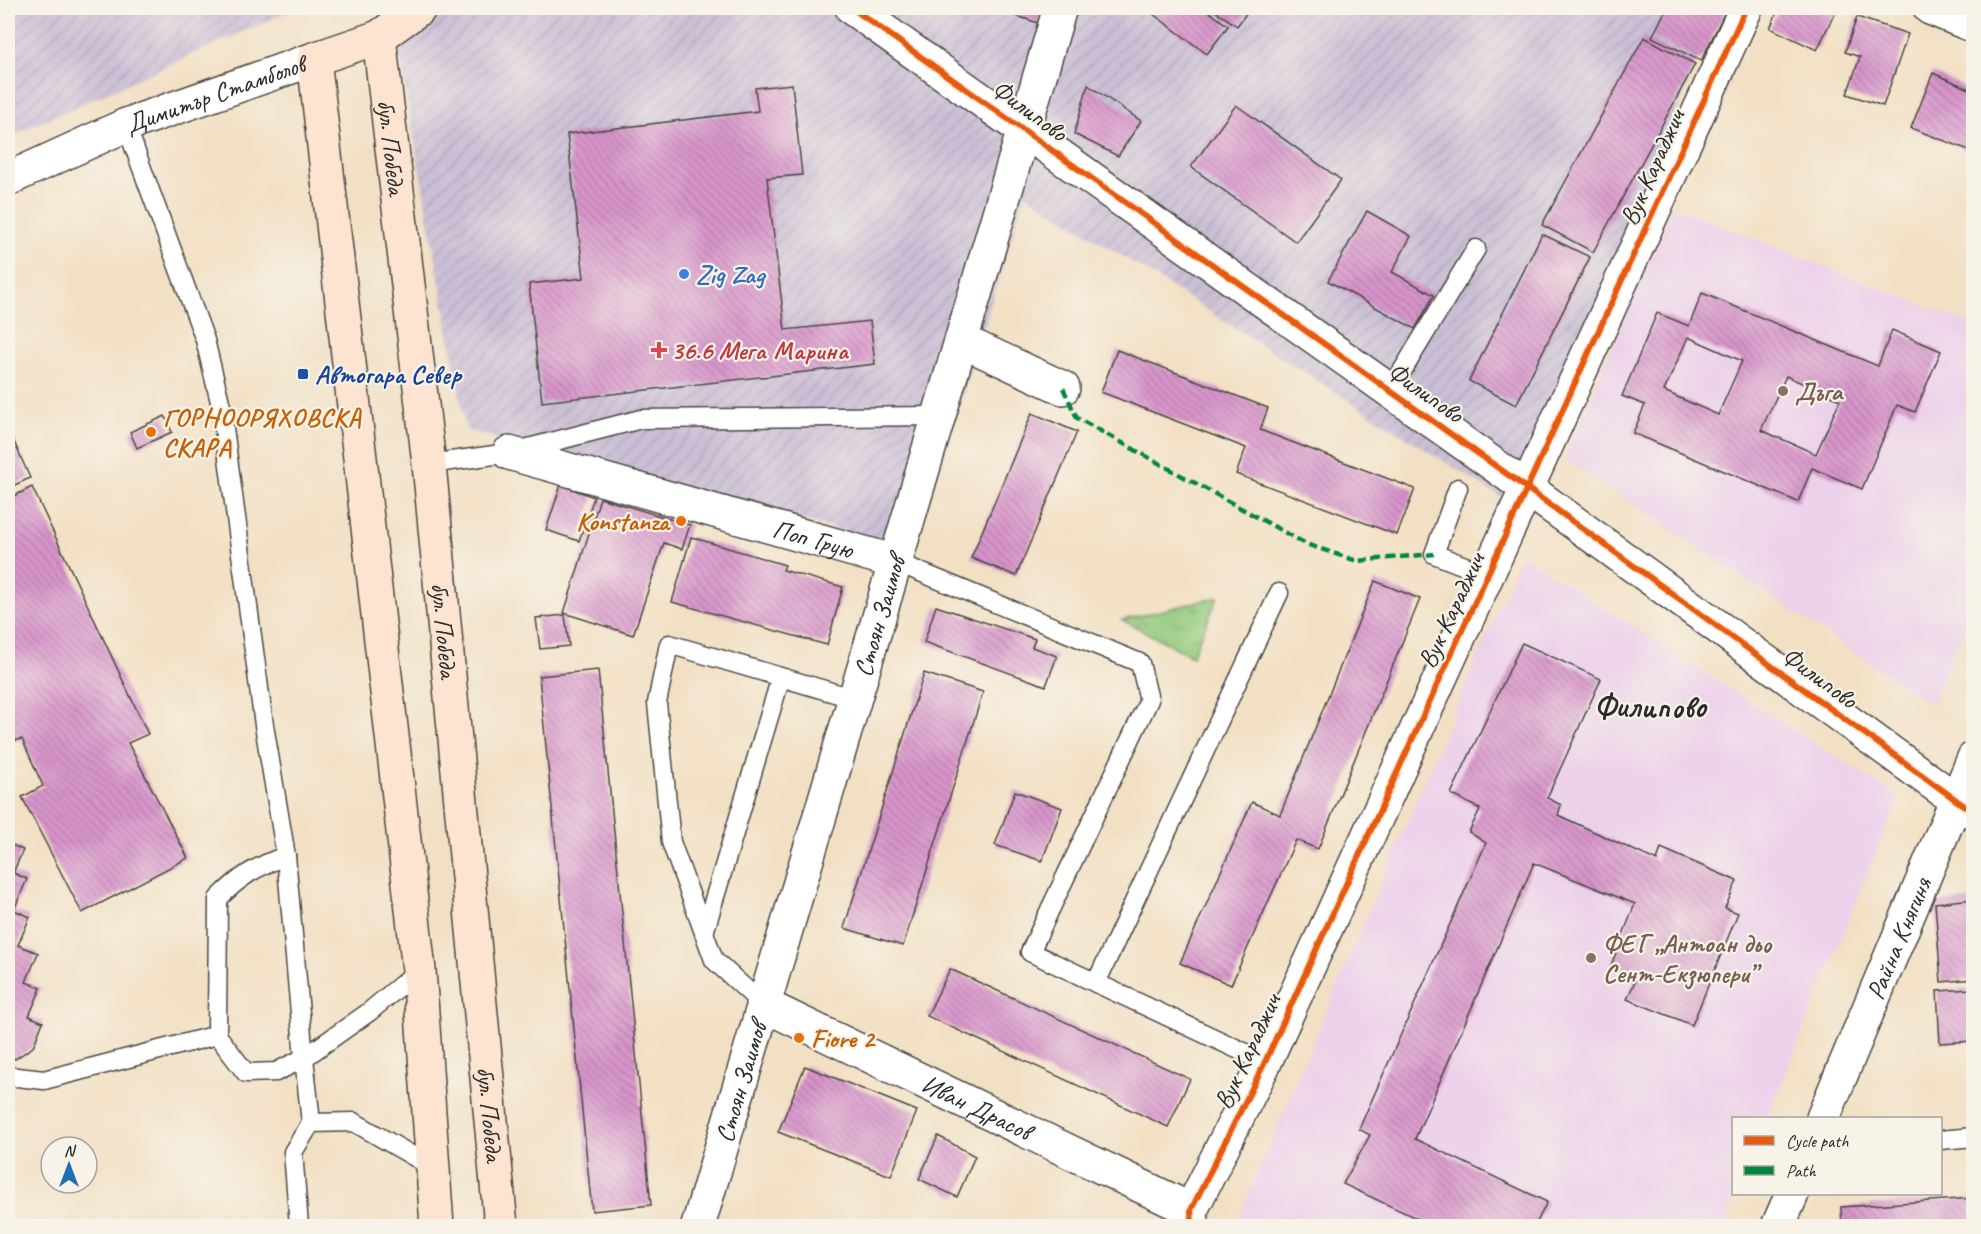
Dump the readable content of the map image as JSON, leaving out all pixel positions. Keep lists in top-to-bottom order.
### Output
{
  "streets": {
    "main road": ["Димитър Стамболов", "бул. Победа"],
    "street": [
      "Филипово",
      "Вук Караджич",
      "Поп Грую",
      "Стоян Заимов",
      "Райна Княгиня",
      "Иван Драсов"
    ]
  },
  "crossings": [
    ["Димитър Стамболов", "бул. Победа"],
    ["Филипово", "Вук Караджич"],
    ["Филипово", "Стоян Заимов"],
    ["Филипово", "Райна Княгиня"],
    ["Вук Караджич", "Иван Драсов"],
    ["Поп Грую", "Стоян Заимов"],
    ["Стоян Заимов", "Иван Драсов"]
  ],
  "districts": ["Филипово"],
  "places": {
    "other": [
      "Zig Zag",
      "Дъга",
      "ГОРНООРЯХОВСКА СКАРА",
      "Konstanza",
      "ФЕГ „Антоан дьо Сент-Екзюпери”",
      "Fiore 2"
    ],
    "health": ["36.6 Мега Марина"],
    "transit": ["Автогара Север"]
  },
  "legend": ["Cycle path", "Path"],
  "north": "top"
}
